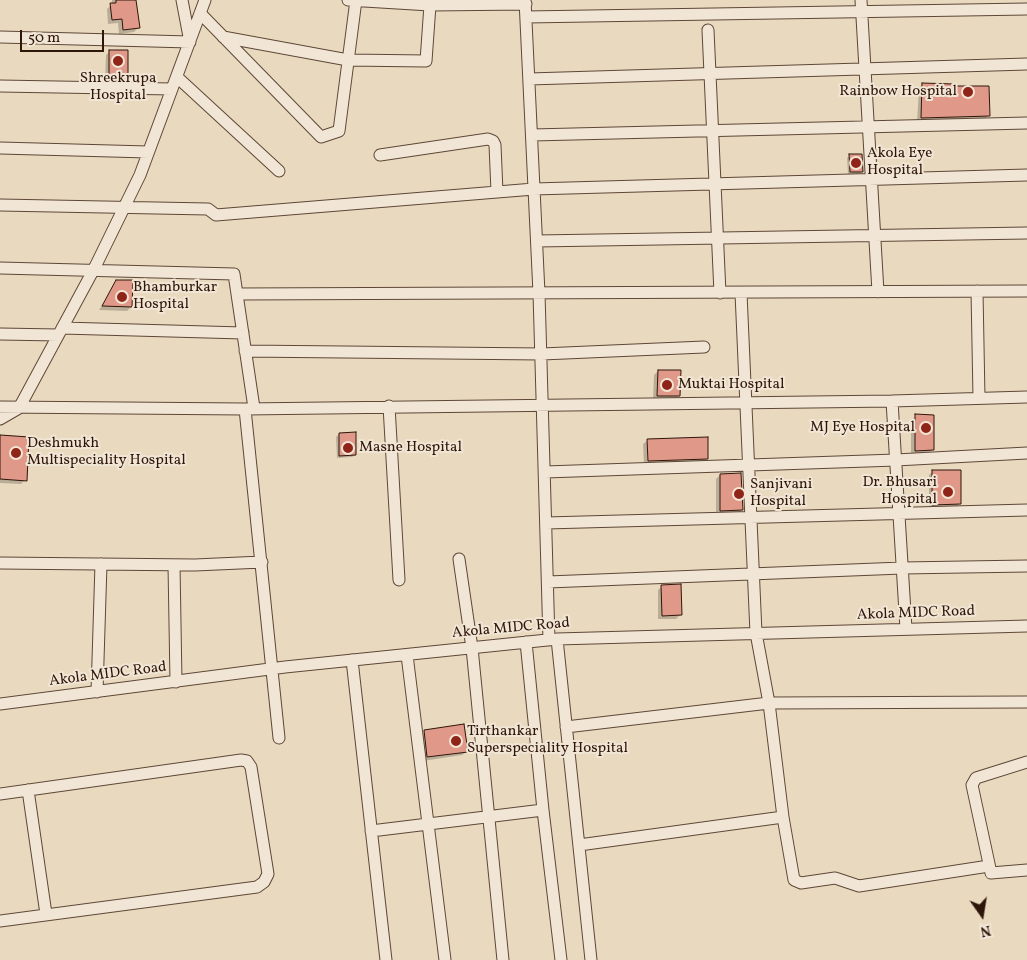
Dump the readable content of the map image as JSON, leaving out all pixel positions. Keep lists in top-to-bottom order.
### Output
{
  "streets": {
    "street": ["Akola MIDC Road"]
  },
  "places": [
    "Shreekrupa Hospital",
    "Rainbow Hospital",
    "Akola Eye Hospital",
    "Bhamburkar Hospital",
    "Muktai Hospital",
    "MJ Eye Hospital",
    "Masne Hospital",
    "Deshmukh Multispeciality Hospital",
    "Dr. Bhusari Hospital",
    "Sanjivani Hospital",
    "Tirthankar Superspeciality Hospital"
  ],
  "scale_bar": "50 m",
  "north": "bottom"
}
